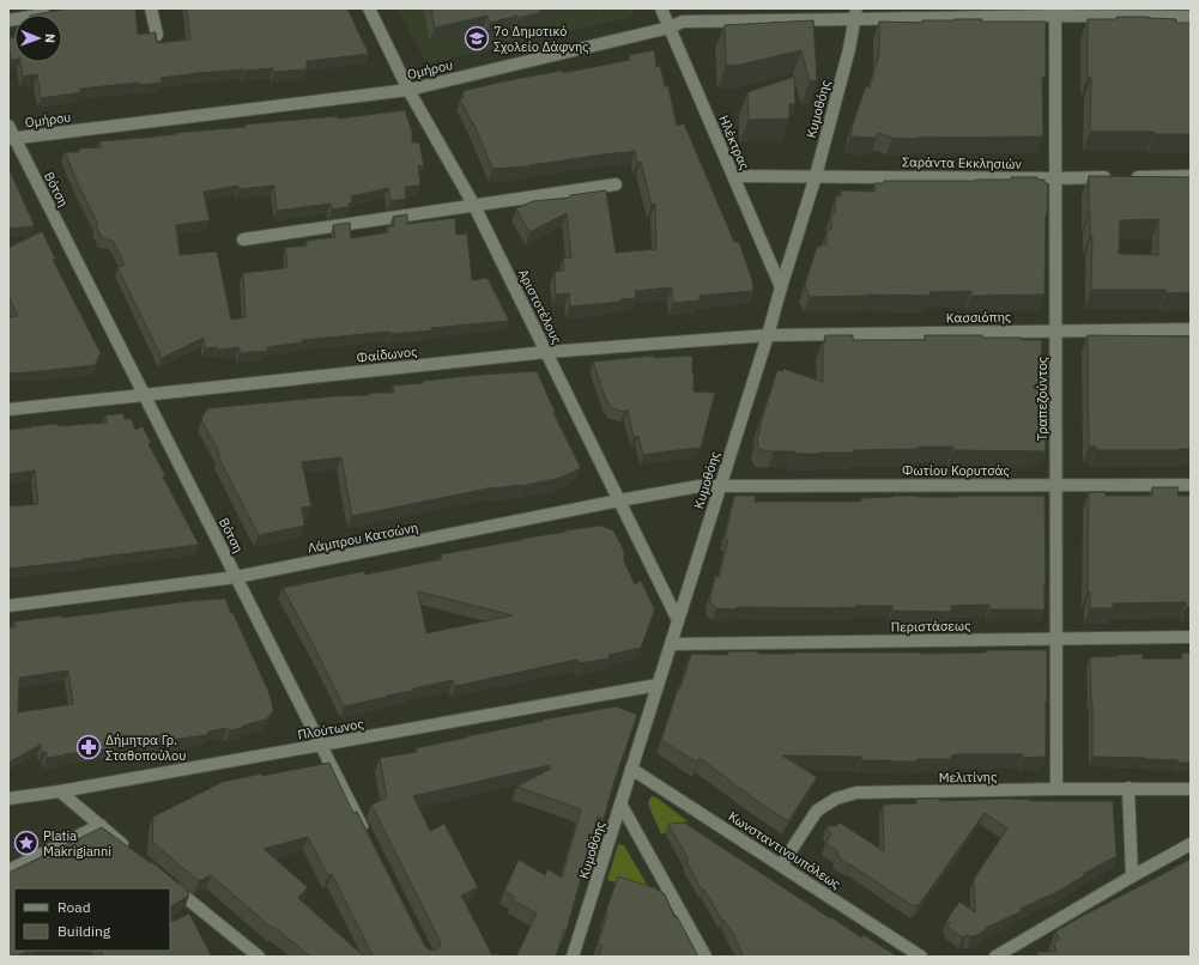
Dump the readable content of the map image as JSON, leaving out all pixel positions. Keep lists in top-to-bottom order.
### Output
{
  "streets": {
    "street": [
      "Ομήρου",
      "Κυμοθόης",
      "Ηλέκτρας",
      "Σαράντα Εκκλησιών",
      "Βότση",
      "Αριστοτέλους",
      "Κασσιόπης",
      "Φαίδωνος",
      "Τραπεζούντος",
      "Φωτίου Κορυτσάς",
      "Λάμπρου Κατσώνη",
      "Περιστάσεως",
      "Πλούτωνος",
      "Μελιτίνης",
      "Κωνσταντινουπόλεως"
    ]
  },
  "crossings": [
    ["Ομήρου", "Κυμοθόης"],
    ["Ομήρου", "Ηλέκτρας"],
    ["Ομήρου", "Βότση"],
    ["Ομήρου", "Αριστοτέλους"],
    ["Ομήρου", "Τραπεζούντος"],
    ["Κυμοθόης", "Ηλέκτρας"],
    ["Κυμοθόης", "Σαράντα Εκκλησιών"],
    ["Κυμοθόης", "Αριστοτέλους"],
    ["Κυμοθόης", "Κασσιόπης"],
    ["Κυμοθόης", "Φαίδωνος"],
    ["Κυμοθόης", "Φωτίου Κορυτσάς"],
    ["Κυμοθόης", "Λάμπρου Κατσώνη"],
    ["Κυμοθόης", "Περιστάσεως"],
    ["Κυμοθόης", "Πλούτωνος"],
    ["Κυμοθόης", "Κωνσταντινουπόλεως"],
    ["Ηλέκτρας", "Σαράντα Εκκλησιών"],
    ["Σαράντα Εκκλησιών", "Τραπεζούντος"],
    ["Βότση", "Φαίδωνος"],
    ["Βότση", "Λάμπρου Κατσώνη"],
    ["Βότση", "Πλούτωνος"],
    ["Αριστοτέλους", "Φαίδωνος"],
    ["Αριστοτέλους", "Λάμπρου Κατσώνη"],
    ["Κασσιόπης", "Φαίδωνος"],
    ["Κασσιόπης", "Τραπεζούντος"],
    ["Τραπεζούντος", "Φωτίου Κορυτσάς"],
    ["Τραπεζούντος", "Περιστάσεως"],
    ["Τραπεζούντος", "Μελιτίνης"],
    ["Φωτίου Κορυτσάς", "Λάμπρου Κατσώνη"],
    ["Μελιτίνης", "Κωνσταντινουπόλεως"]
  ],
  "places": {
    "school or university": ["7ο Δημοτικό Σχολείο Δάφνης"],
    "pharmacy": ["Δήμητρα Γρ. Σταθοπούλου"],
    "place": ["Platia Makrigianni"]
  },
  "legend": ["Road", "Building"],
  "north": "right"
}
